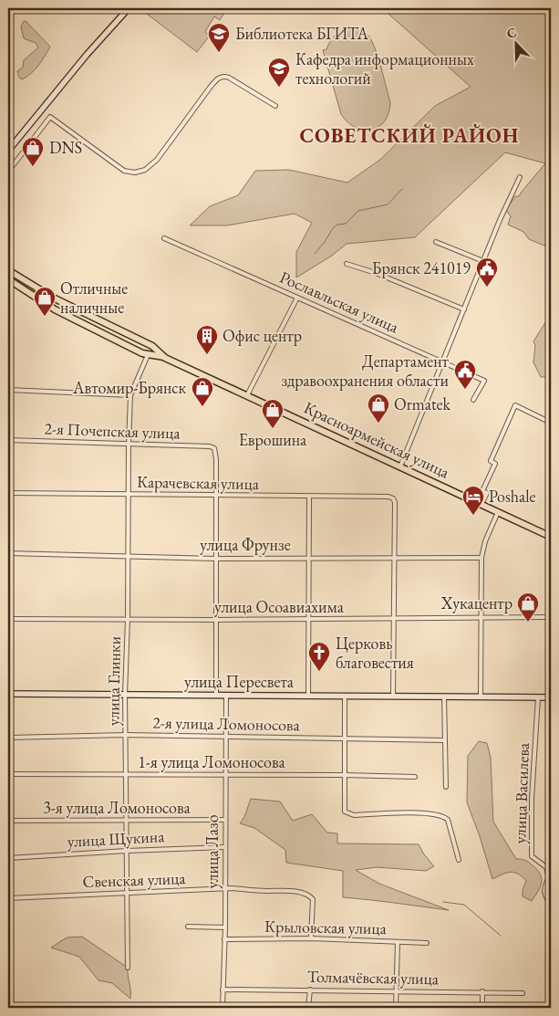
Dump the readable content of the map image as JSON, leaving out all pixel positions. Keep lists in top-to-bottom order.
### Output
{
  "streets": {
    "main road": ["Красноармейская улица", "улица Пересвета"],
    "street": [
      "Рославльская улица",
      "2-я Почепская улица",
      "Карачевская улица",
      "улица Фрунзе",
      "улица Осоавиахима",
      "улица Глинки",
      "2-я улица Ломоносова",
      "1-я улица Ломоносова",
      "улица Василева",
      "3-я улица Ломоносова",
      "улица Щукина",
      "улица Лазо",
      "Свенская улица",
      "Крыловская улица",
      "Толмачёвская улица"
    ]
  },
  "crossings": [
    ["2-я Почепская улица", "Карачевская улица"],
    ["2-я Почепская улица", "улица Глинки"],
    ["Карачевская улица", "улица Фрунзе"],
    ["Карачевская улица", "улица Глинки"],
    ["улица Фрунзе", "улица Глинки"],
    ["улица Осоавиахима", "улица Глинки"],
    ["улица Глинки", "улица Пересвета"],
    ["улица Глинки", "2-я улица Ломоносова"],
    ["улица Глинки", "1-я улица Ломоносова"],
    ["улица Глинки", "3-я улица Ломоносова"],
    ["улица Глинки", "улица Щукина"],
    ["улица Глинки", "Свенская улица"],
    ["улица Пересвета", "улица Василева"],
    ["улица Пересвета", "улица Лазо"],
    ["2-я улица Ломоносова", "улица Лазо"],
    ["1-я улица Ломоносова", "улица Лазо"],
    ["3-я улица Ломоносова", "улица Лазо"],
    ["улица Щукина", "улица Лазо"],
    ["улица Лазо", "Свенская улица"],
    ["улица Лазо", "Крыловская улица"],
    ["улица Лазо", "Толмачёвская улица"],
    ["Свенская улица", "Крыловская улица"]
  ],
  "districts": ["СОВЕТСКИЙ РАЙОН"],
  "places": {
    "school or university": ["Библиотека БГИТА", "Кафедра информационных технологий"],
    "shop": [
      "DNS",
      "Отличные наличные",
      "Автомир-Брянск",
      "Ormatek",
      "Еврошина",
      "Хукацентр"
    ],
    "public building": ["Брянск 241019", "Департамент здравоохранения области"],
    "building": ["Офис центр"],
    "hotel": ["Poshale"],
    "church": ["Церковь благовестия"]
  },
  "north": "top left"
}
